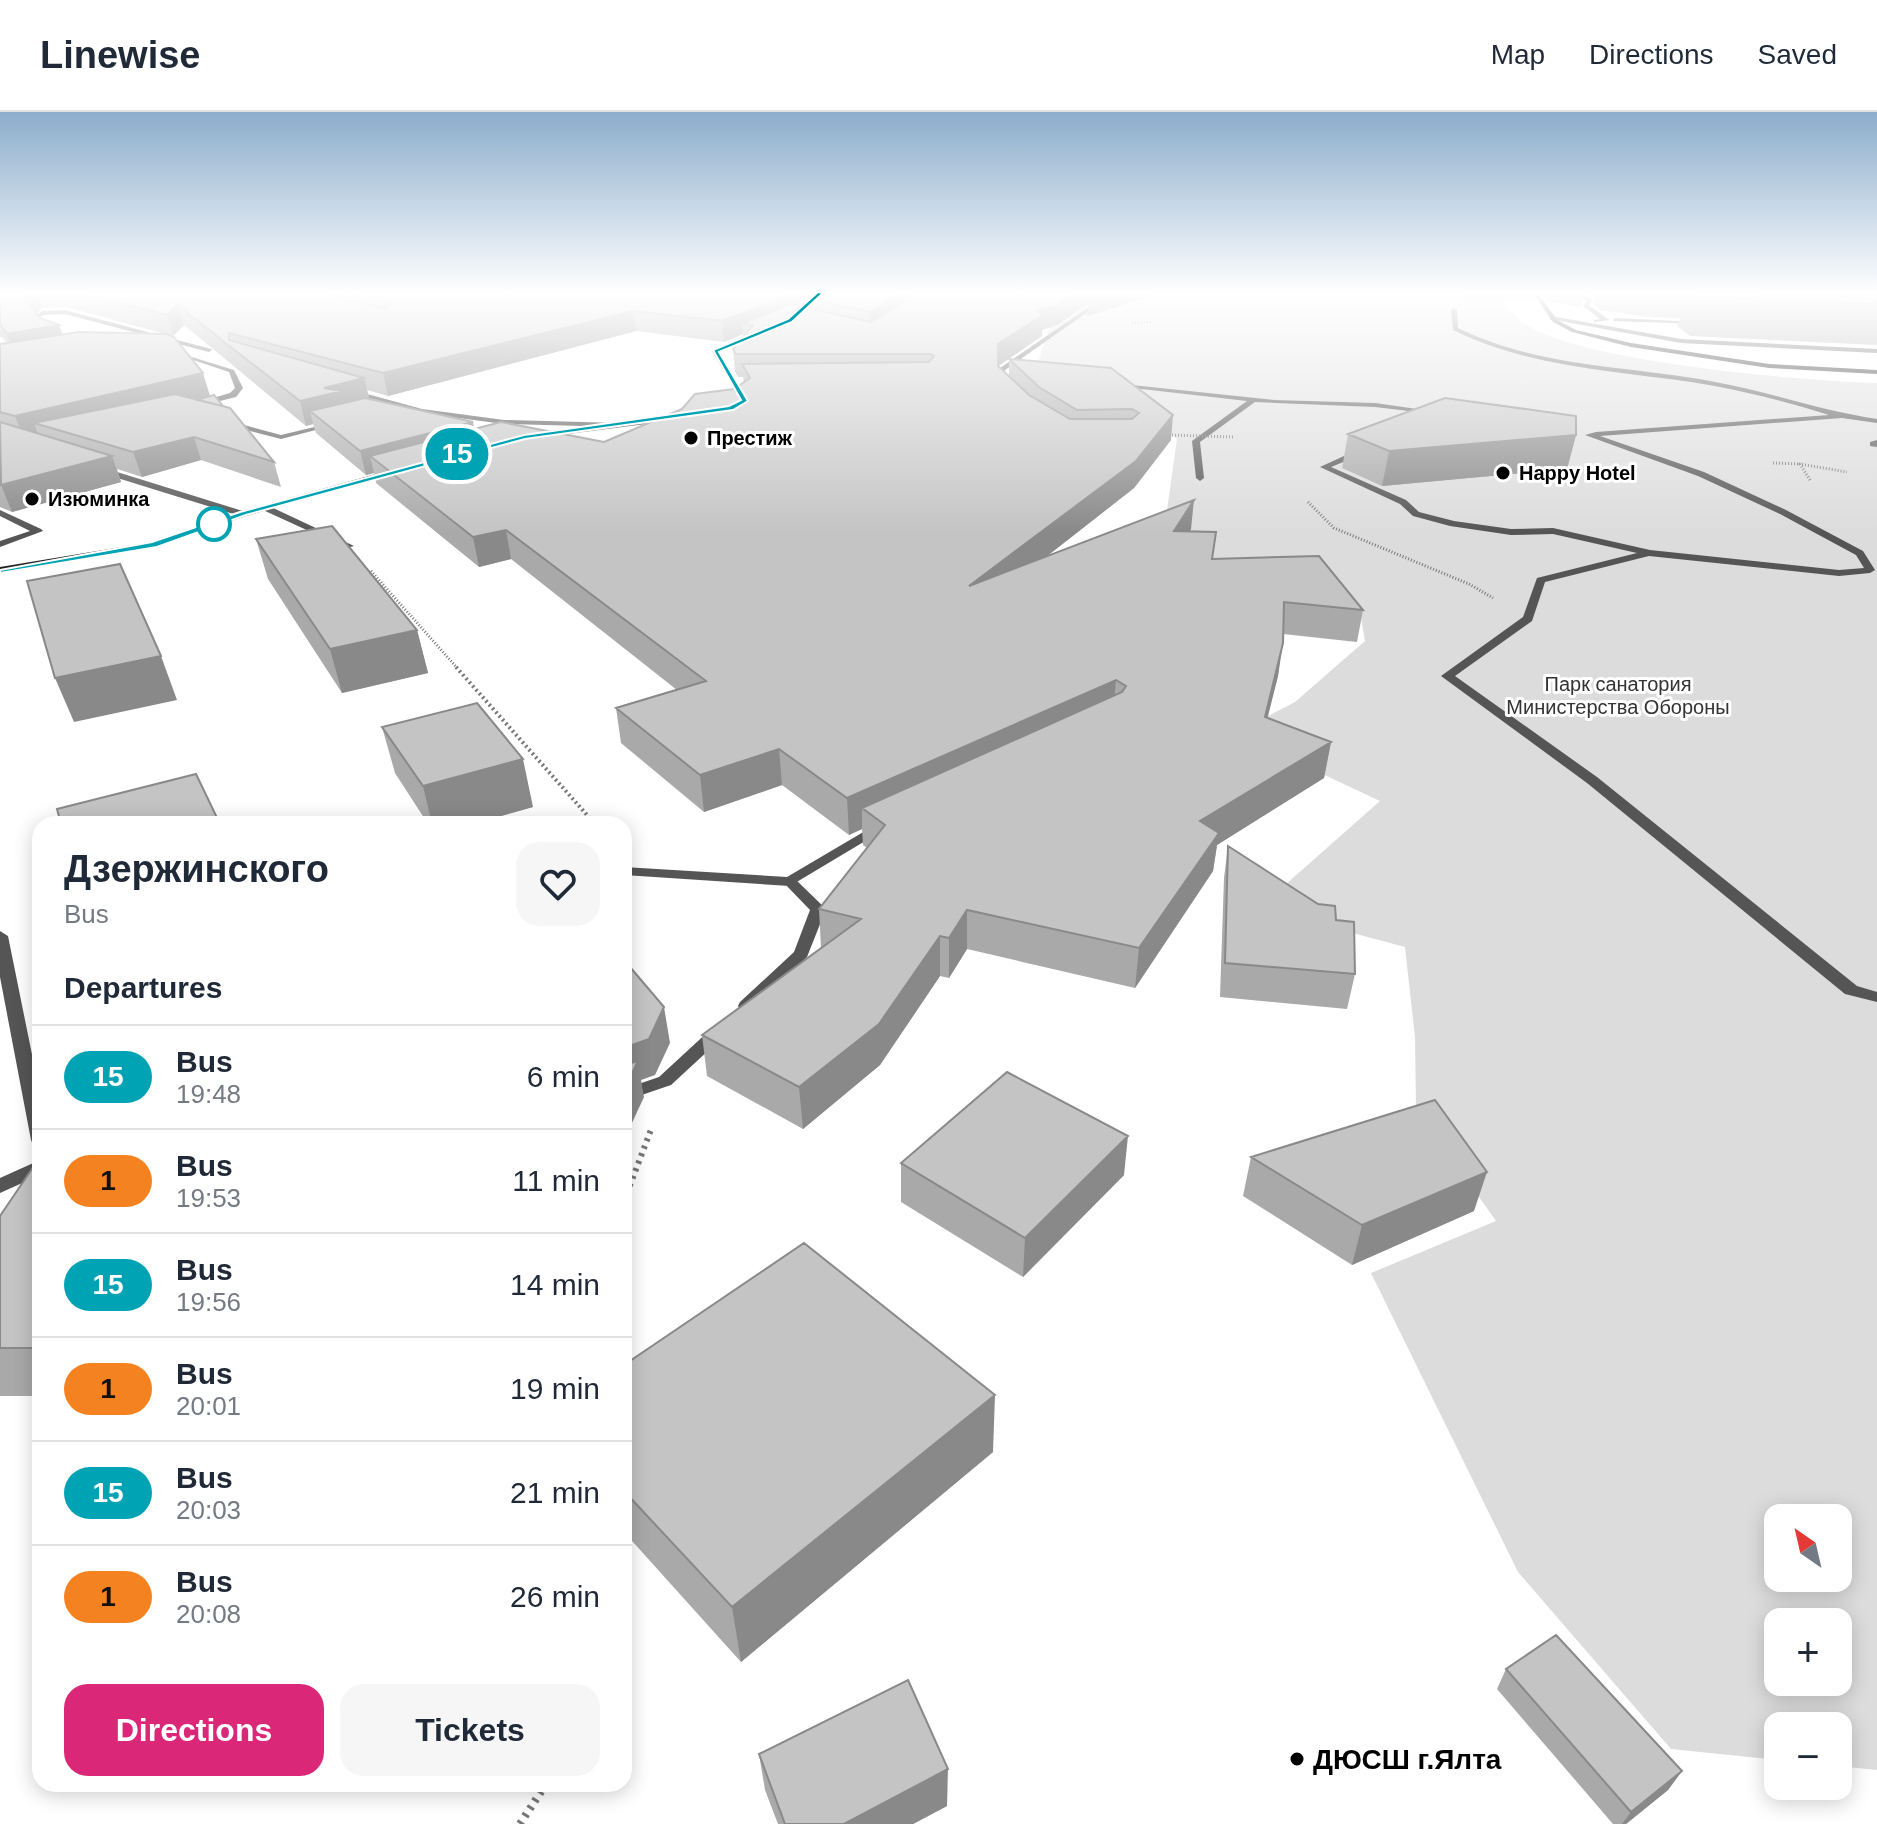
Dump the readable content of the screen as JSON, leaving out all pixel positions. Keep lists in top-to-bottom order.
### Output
{
  "parks": ["Парк санатория Министерства Обороны"],
  "places": [
    "Престиж",
    "Happy Hotel",
    "Изюминка",
    "ДЮСШ г.Ялта"
  ],
  "lines": ["bus line 15"],
  "north": "top left",
  "page": {
    "header": "Linewise",
    "nav": ["Map", "Directions", "Saved"],
    "on_map": "15",
    "heading": [
      ["Дзержинского", "Bus"],
      "Departures"
    ],
    "list": [
      {
        "mark": "15",
        "name": "Bus",
        "note": "19:48",
        "value": "6 min"
      },
      {
        "mark": "1",
        "name": "Bus",
        "note": "19:53",
        "value": "11 min"
      },
      {
        "mark": "15",
        "name": "Bus",
        "note": "19:56",
        "value": "14 min"
      },
      {
        "mark": "1",
        "name": "Bus",
        "note": "20:01",
        "value": "19 min"
      },
      {
        "mark": "15",
        "name": "Bus",
        "note": "20:03",
        "value": "21 min"
      },
      {
        "mark": "1",
        "name": "Bus",
        "note": "20:08",
        "value": "26 min"
      }
    ],
    "map_buttons": ["+", "−"],
    "buttons": ["Directions", "Tickets"]
  }
}
